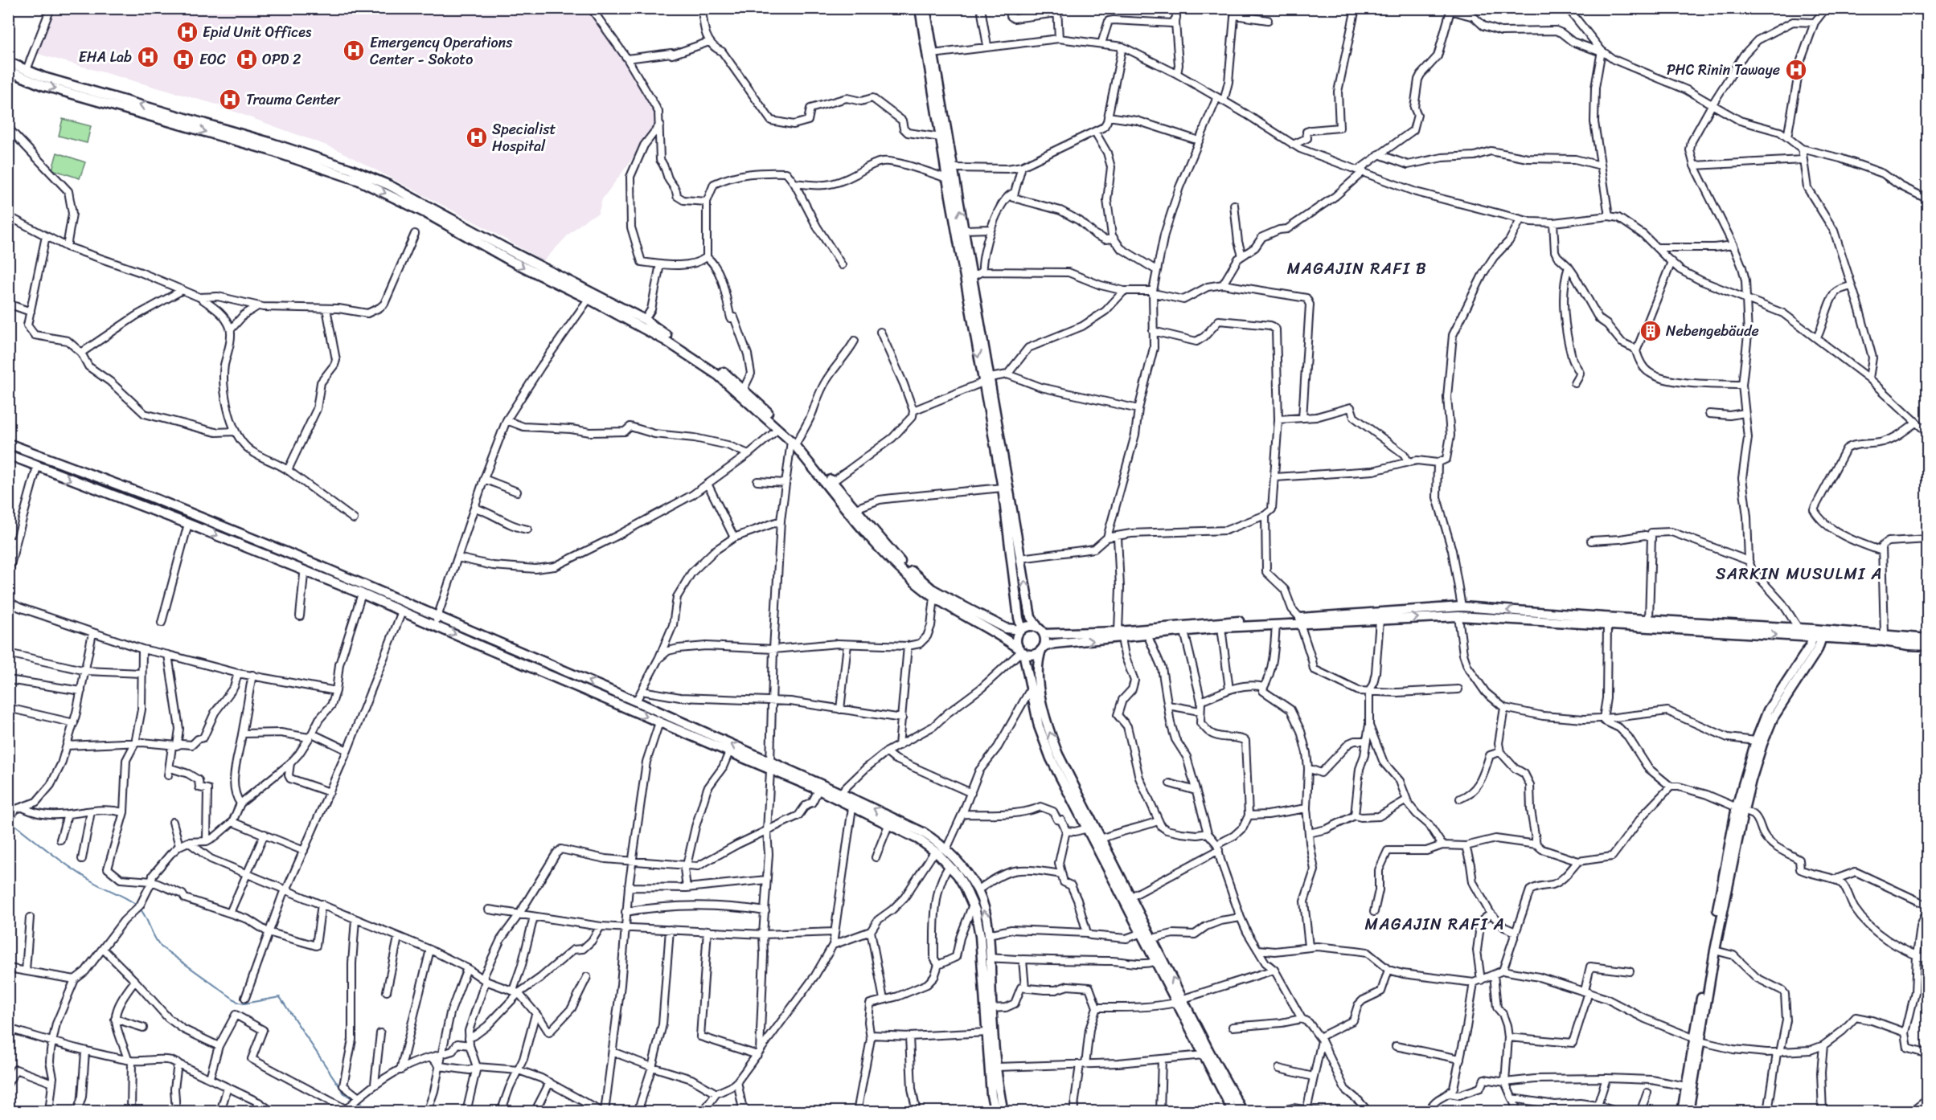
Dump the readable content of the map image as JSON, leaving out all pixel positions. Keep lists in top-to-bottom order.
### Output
{
  "districts": ["MAGAJIN RAFI B", "SARKIN MUSULMI A", "MAGAJIN RAFI A"],
  "places": {
    "hospital": [
      "Epid Unit Offices",
      "Emergency Operations Center - Sokoto",
      "EHA Lab",
      "EOC",
      "OPD 2",
      "PHC Rinin Tawaye",
      "Trauma Center",
      "Specialist Hospital"
    ],
    "building": ["Nebengebäude"]
  }
}
